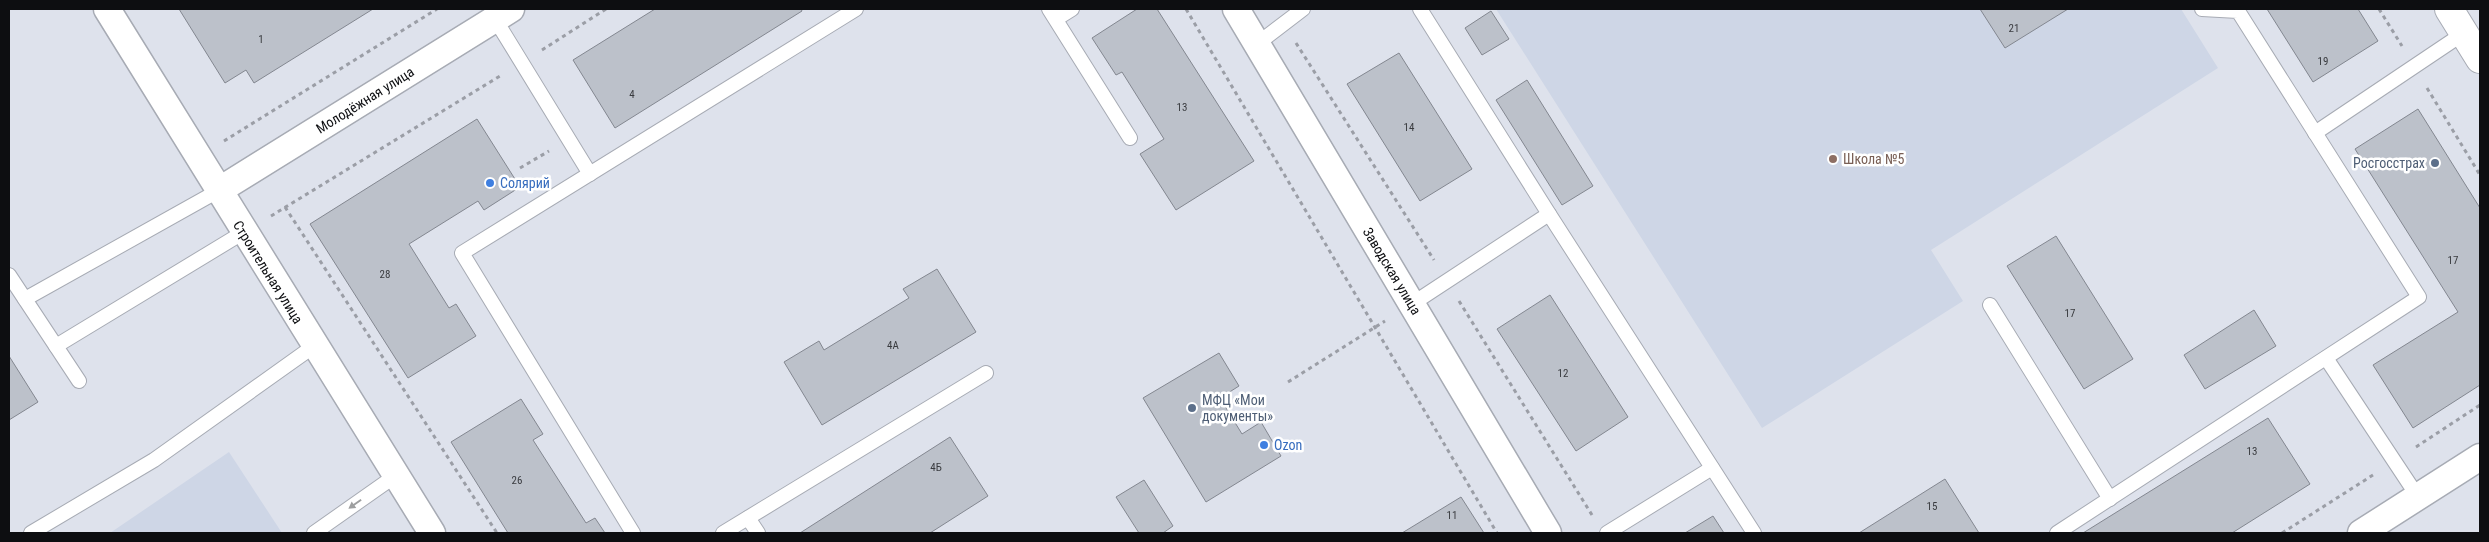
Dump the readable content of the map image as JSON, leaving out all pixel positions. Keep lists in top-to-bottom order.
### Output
{
  "streets": {
    "street": ["Молодёжная улица", "Заводская улица", "Строительная улица"]
  },
  "crossings": [
    ["Молодёжная улица", "Строительная улица"]
  ],
  "places": [
    "Школа №5",
    "Росгосстрах",
    "Солярий",
    "МФЦ «Мои документы»",
    "Ozon"
  ],
  "house_numbers": [
    "21",
    "1",
    "19",
    "4",
    "13",
    "14",
    "17",
    "28",
    "17",
    "4А",
    "12",
    "13",
    "4Б",
    "26",
    "15",
    "11"
  ]
}
